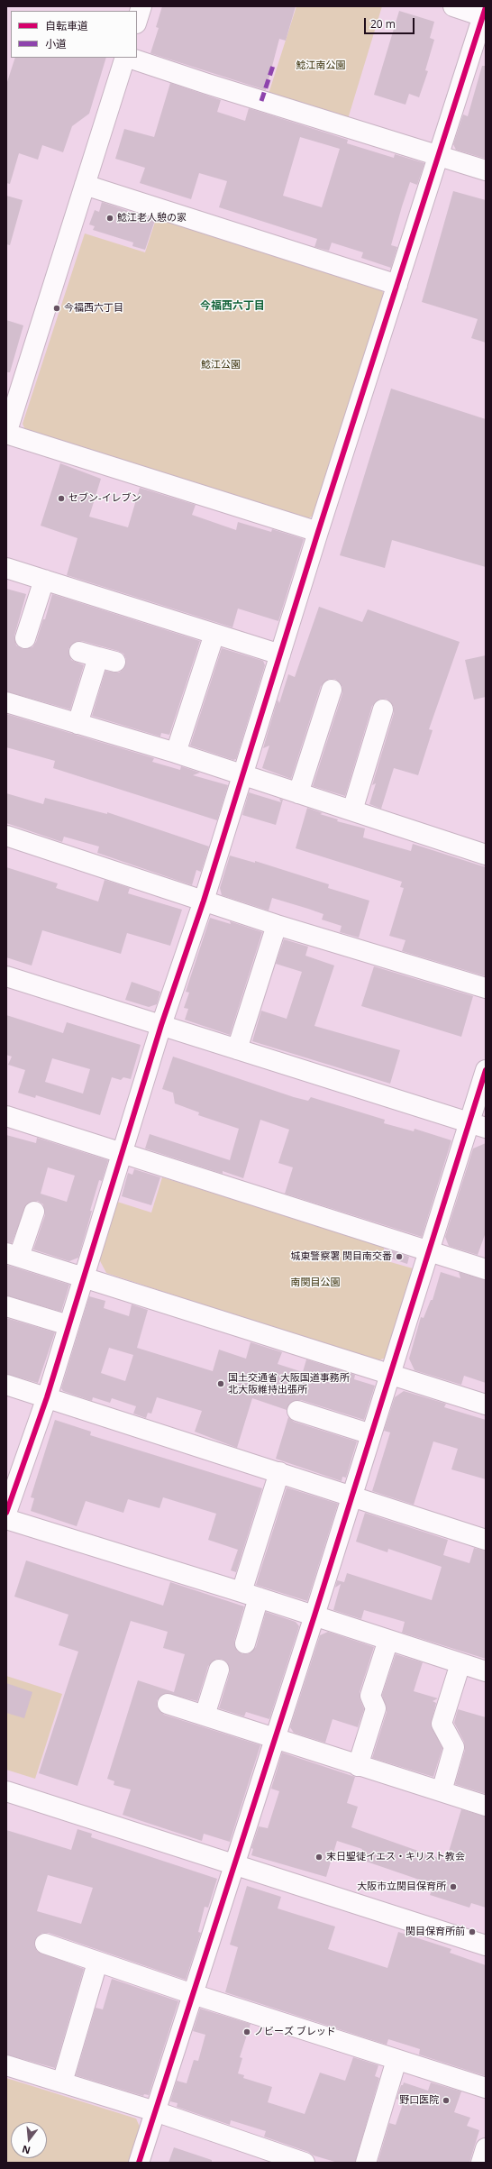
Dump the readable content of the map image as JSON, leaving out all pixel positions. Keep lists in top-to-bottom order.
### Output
{
  "districts": ["今福西六丁目"],
  "parks": ["鯰江南公園", "鯰江公園", "南関目公園"],
  "places": [
    "鯰江老人憩の家",
    "今福西六丁目",
    "セブン-イレブン",
    "城東警察署 関目南交番",
    "国土交通省 大阪国道事務所 北大阪維持出張所",
    "末日聖徒イエス・キリスト教会",
    "大阪市立関目保育所",
    "関目保育所前",
    "ノビーズ ブレッド",
    "野口医院"
  ],
  "legend": ["自転車道", "小道"],
  "scale_bar": "20 m",
  "north": "bottom"
}
